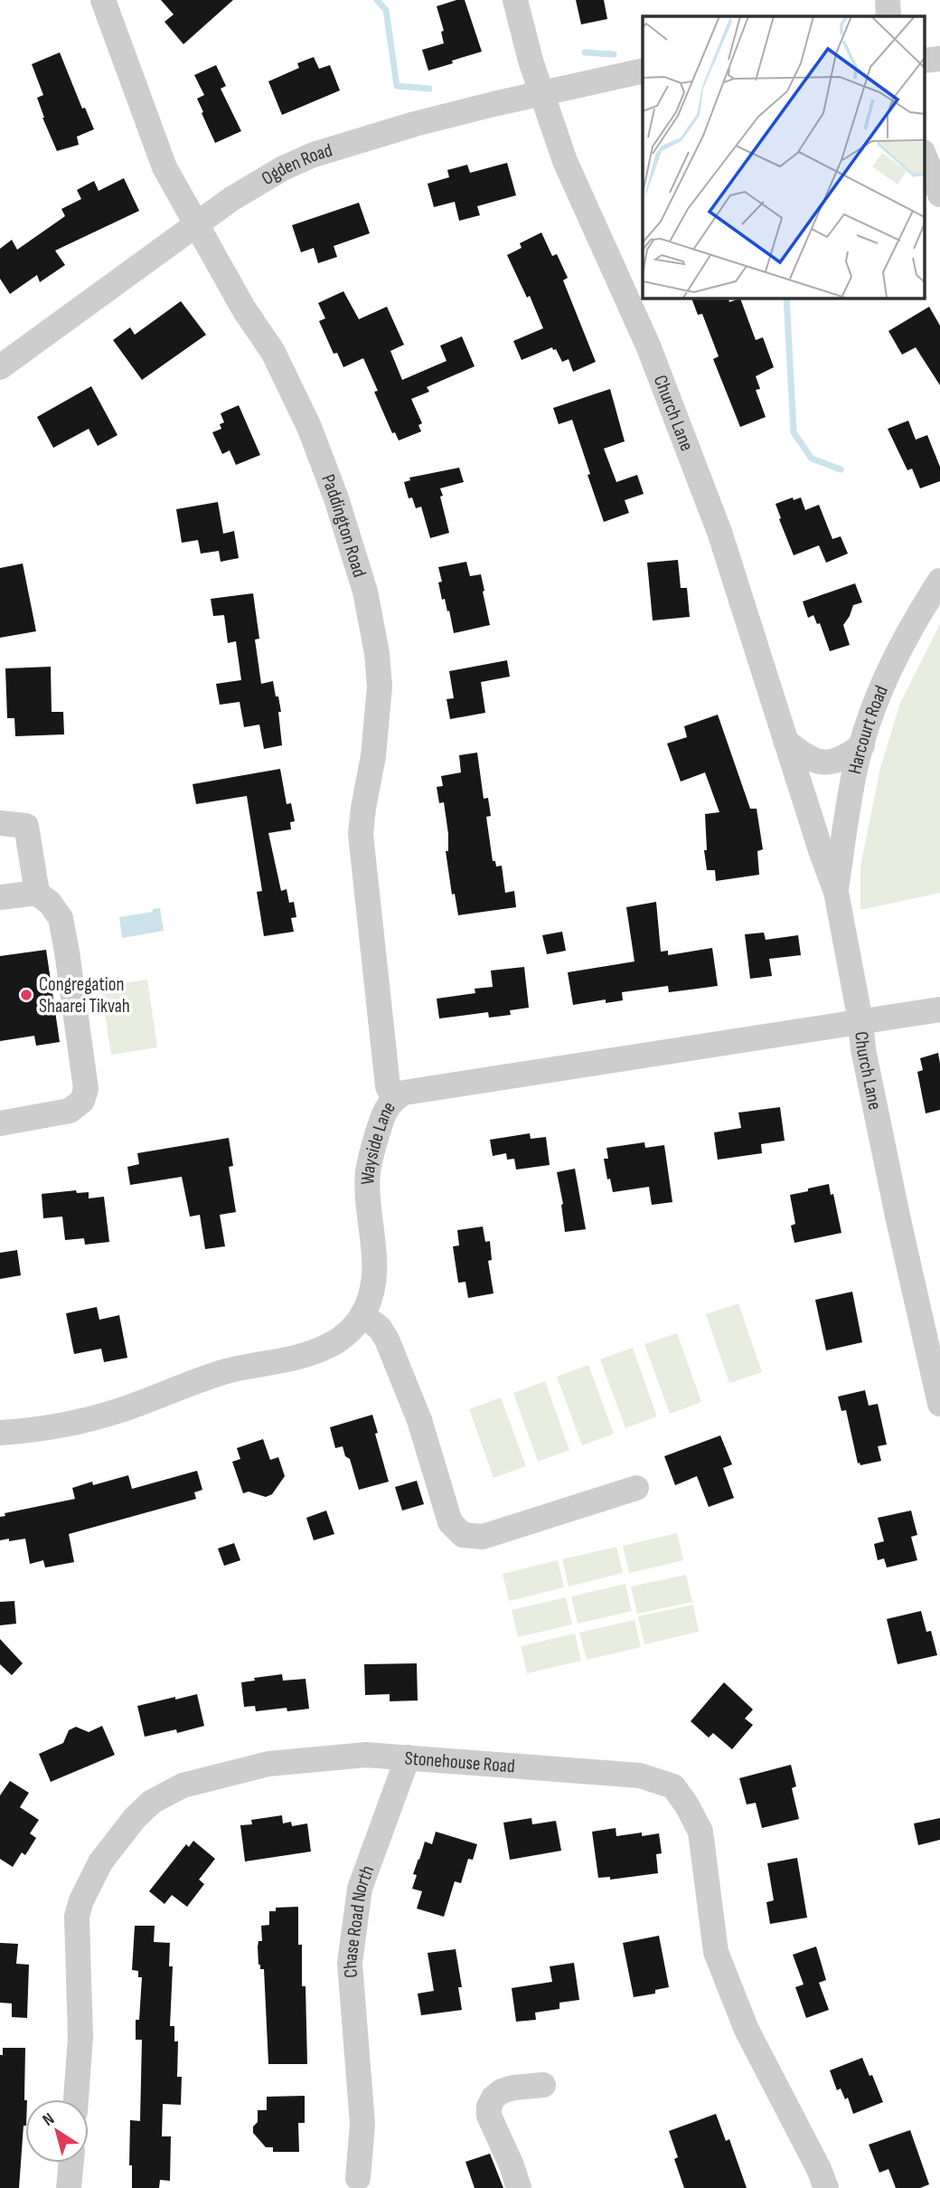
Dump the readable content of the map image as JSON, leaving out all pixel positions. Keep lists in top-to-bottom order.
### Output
{
  "streets": {
    "street": [
      "Ogden Road",
      "Church Lane",
      "Paddington Road",
      "Harcourt Road",
      "Wayside Lane",
      "Stonehouse Road",
      "Chase Road North"
    ]
  },
  "crossings": [
    ["Ogden Road", "Church Lane"],
    ["Ogden Road", "Paddington Road"],
    ["Church Lane", "Harcourt Road"],
    ["Church Lane", "Wayside Lane"],
    ["Paddington Road", "Wayside Lane"],
    ["Stonehouse Road", "Chase Road North"]
  ],
  "places": ["Congregation Shaarei Tikvah"],
  "north": "top left"
}
